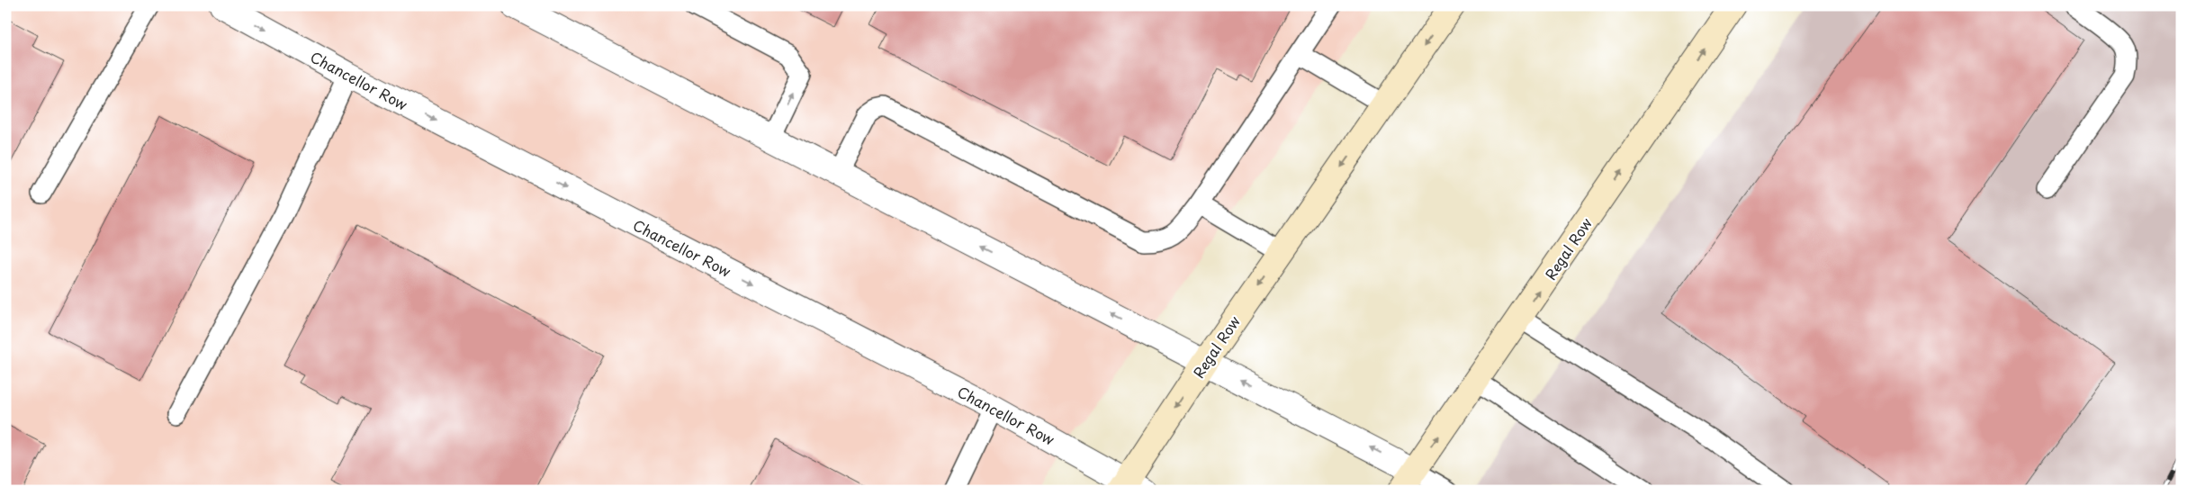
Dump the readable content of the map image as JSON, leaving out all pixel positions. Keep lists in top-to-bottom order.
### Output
{
  "streets": {
    "main road": ["Regal Row"],
    "street": ["Chancellor Row"]
  },
  "crossings": [
    ["Chancellor Row", "Regal Row"]
  ]
}
